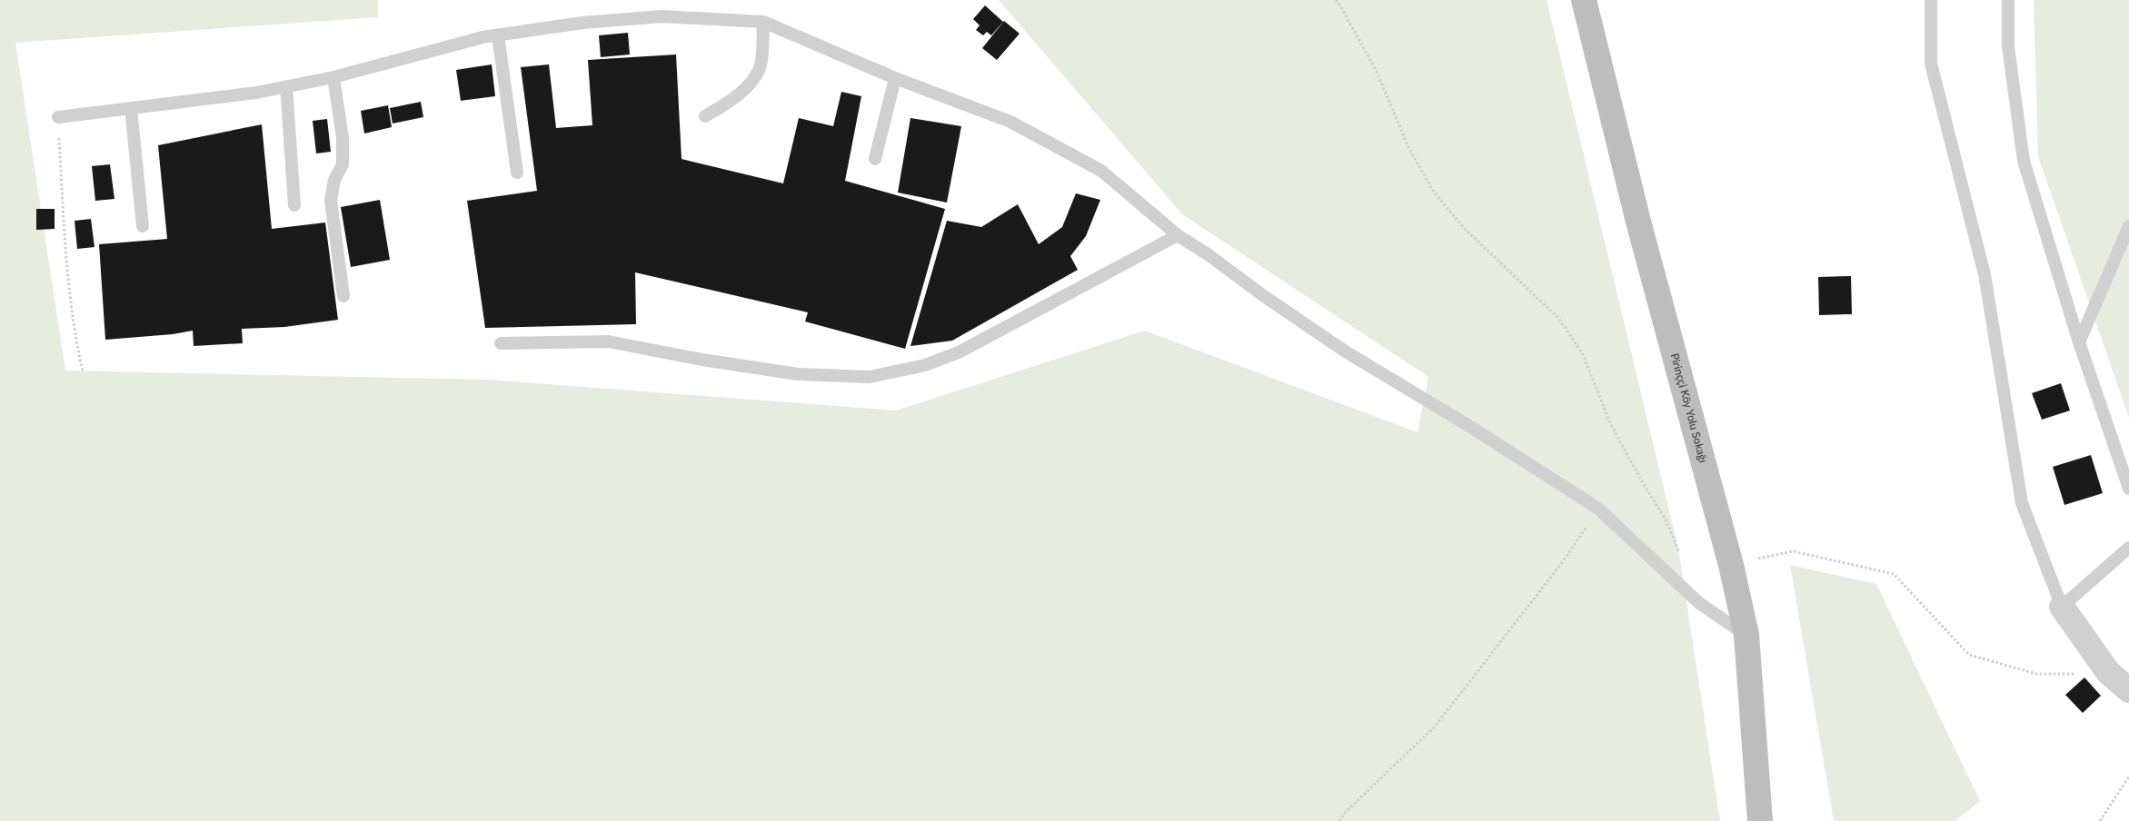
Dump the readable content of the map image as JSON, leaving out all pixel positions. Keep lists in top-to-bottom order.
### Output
{
  "streets": {
    "main road": ["Pirinççi Köy Yolu Sokağı"]
  }
}
